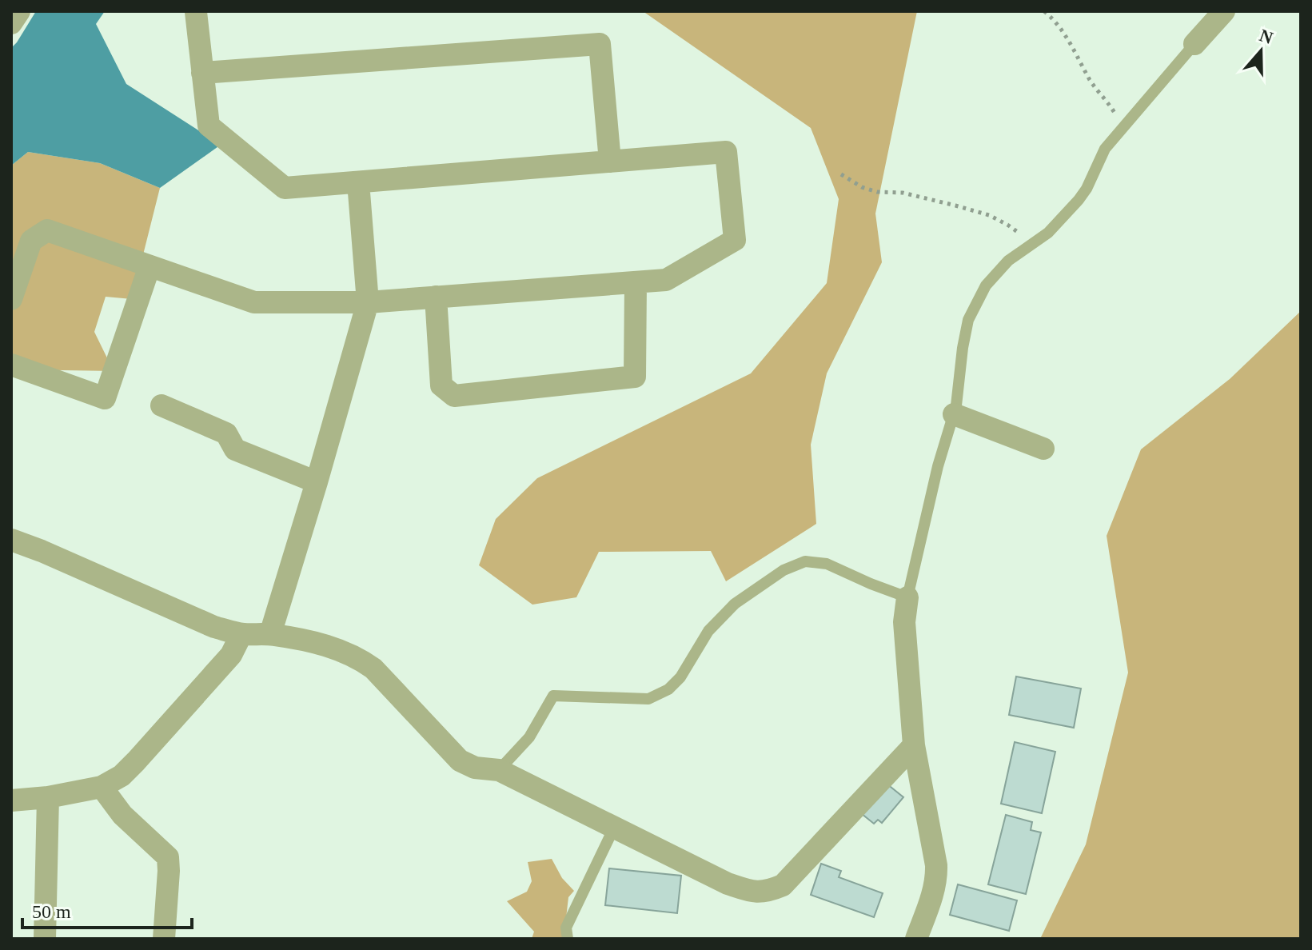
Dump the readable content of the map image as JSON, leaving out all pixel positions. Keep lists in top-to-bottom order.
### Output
{
  "scale_bar": "50 m",
  "north": "top"
}
